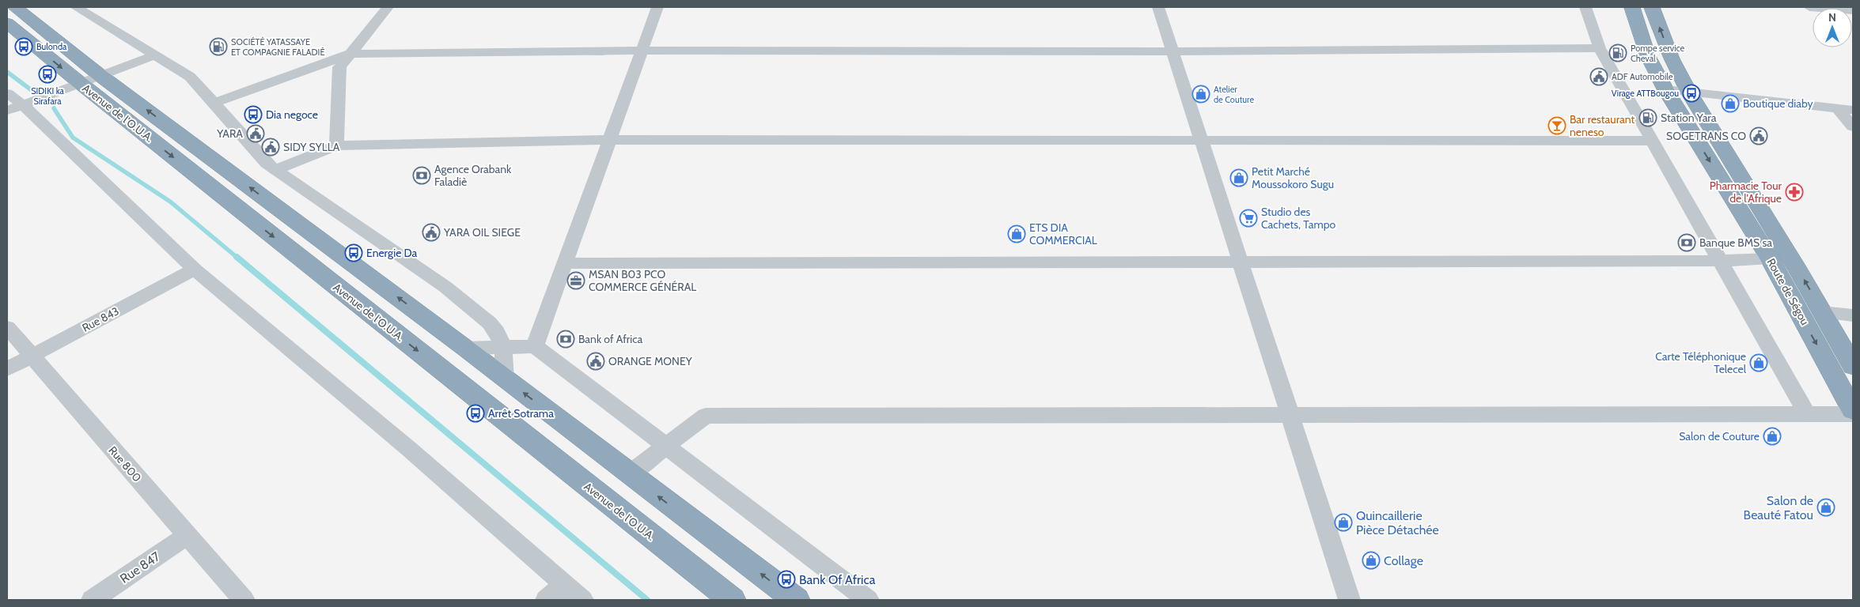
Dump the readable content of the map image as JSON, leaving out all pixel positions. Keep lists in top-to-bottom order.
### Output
{
  "streets": {
    "highway": ["Avenue de l'O.U.A.", "Route de Ségou"],
    "street": ["Rue 843", "Rue 800", "Rue 847"]
  },
  "crossings": [
    ["Rue 843", "Rue 800"],
    ["Rue 800", "Rue 847"]
  ],
  "places": {
    "bus stop": [
      "Bulonda",
      "SIDIKI ka Sirafara",
      "Virage ATTBougou",
      "Dia negoce",
      "Energie Da",
      "Arrêt Sotrama",
      "Bank Of Africa"
    ],
    "fuel station": ["SOCIÉTÉ YATASSAYE ET COMPAGNIE FALADIÈ", "Pompe service Cheval", "Station Yara"],
    "public building": [
      "ADF Automobile",
      "YARA",
      "SOGETRANS CO",
      "SIDY SYLLA",
      "YARA OIL SIEGE",
      "ORANGE MONEY"
    ],
    "shop": [
      "Atelier de Couture",
      "Boutique diaby",
      "Petit Marché Moussokoro Sugu",
      "ETS DIA COMMERCIAL",
      "Carte Téléphonique Telecel",
      "Salon de Couture",
      "Salon de Beauté Fatou",
      "Quincaillerie Pièce Détachée",
      "Collage"
    ],
    "bar": ["Bar restaurant neneso"],
    "bank": ["Agence Orabank Faladiè", "Banque BMS sa", "Bank of Africa"],
    "pharmacy": ["Pharmacie Tour de l'Afrique"],
    "supermarket": ["Studio des Cachets, Tampo"],
    "office": ["MSAN B03 PCO COMMERCE GÉNÉRAL"]
  },
  "north": "top"
}
